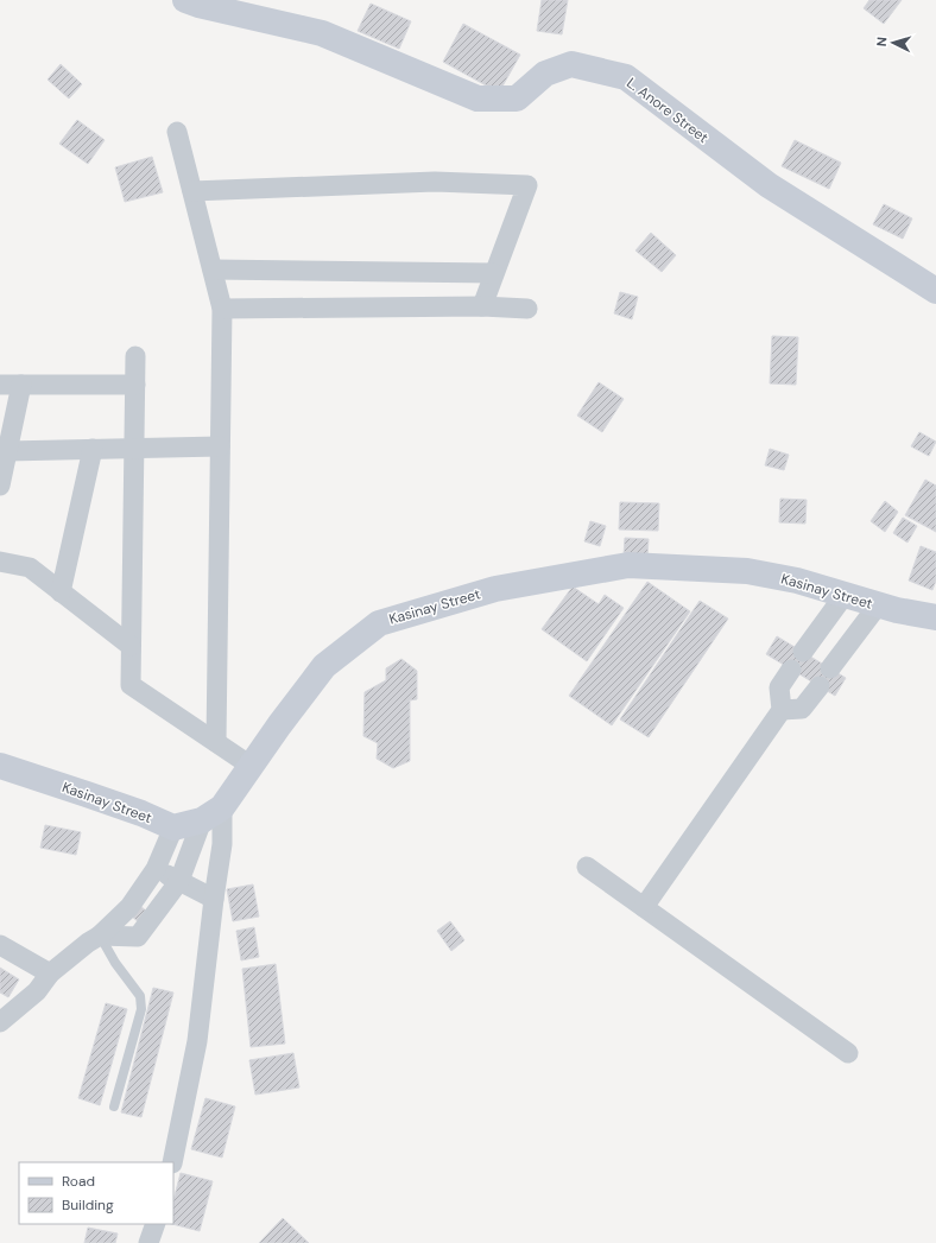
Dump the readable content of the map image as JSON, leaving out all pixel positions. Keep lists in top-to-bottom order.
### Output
{
  "streets": {
    "street": ["L. Anore Street", "Kasinay Street"]
  },
  "legend": ["Road", "Building"],
  "north": "left"
}
